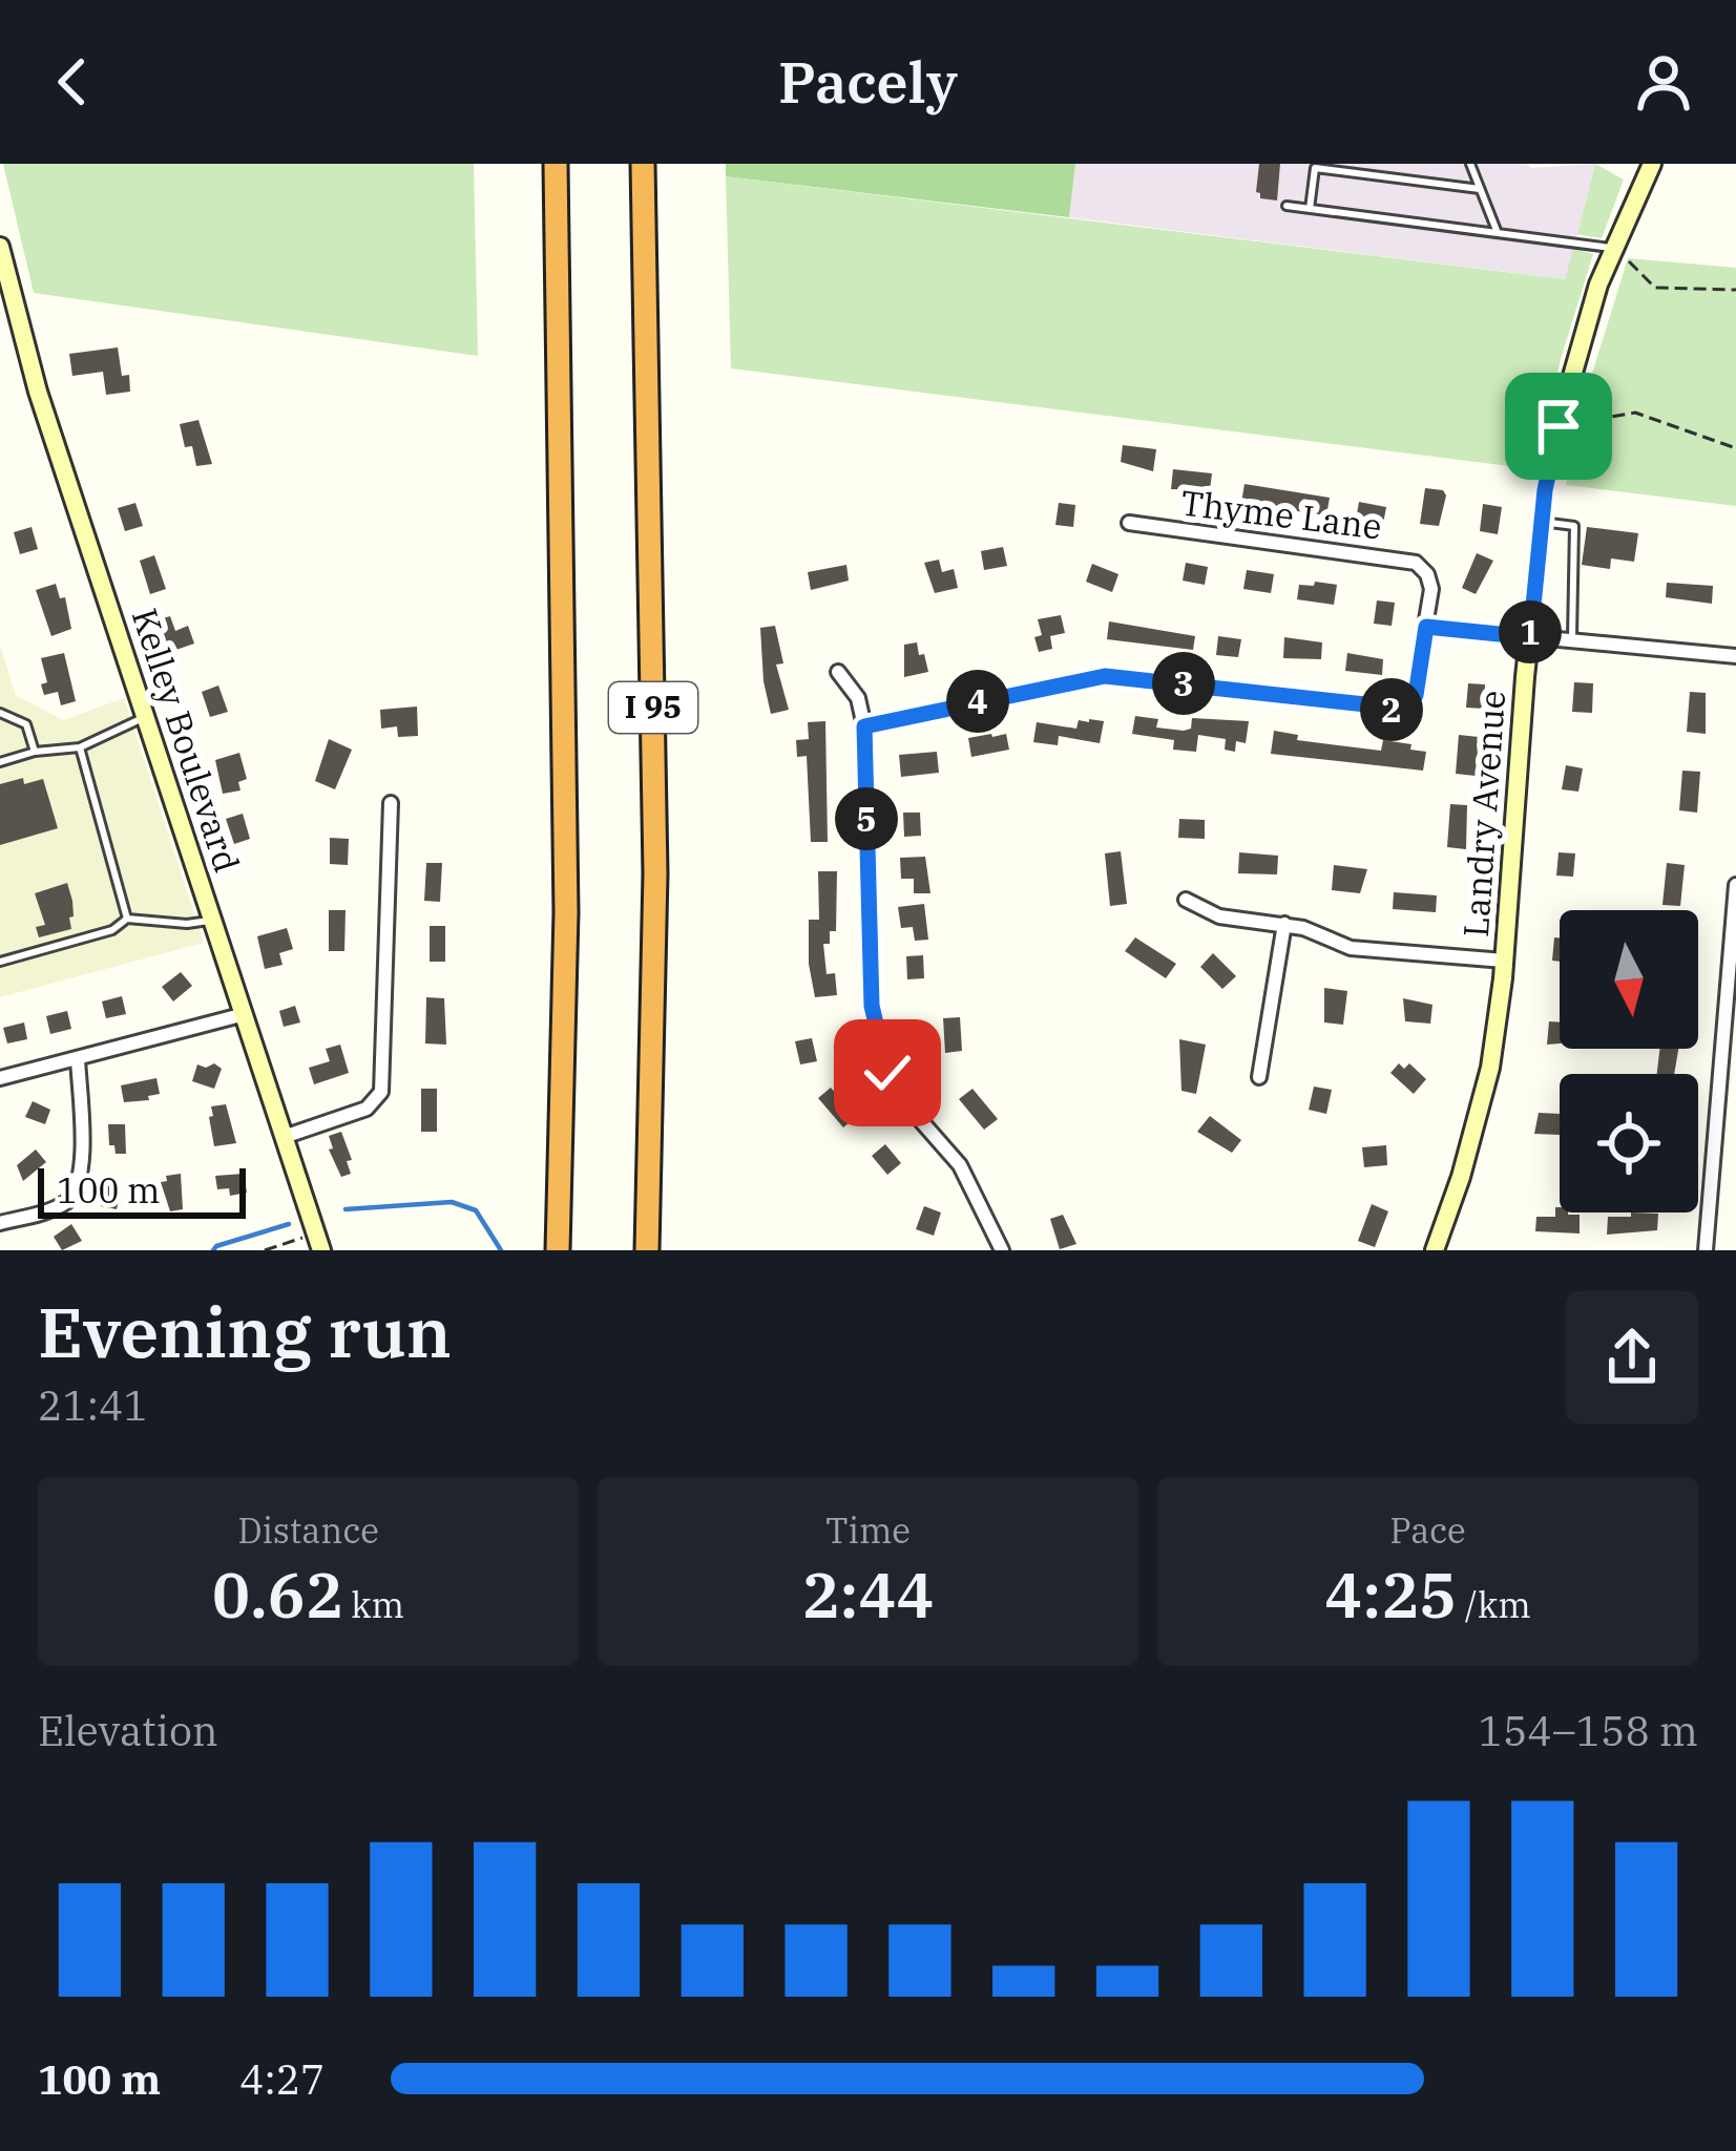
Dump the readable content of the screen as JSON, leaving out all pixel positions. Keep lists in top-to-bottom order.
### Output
{
  "streets": {
    "highway": ["I 95"],
    "street": ["Thyme Lane", "Kelley Boulevard", "Landry Avenue"]
  },
  "scale_bar": "100 m",
  "north": "bottom",
  "page": {
    "header": "Pacely",
    "pins": [
      "1",
      "3",
      "4",
      "2",
      "5"
    ],
    "scale": "100 m",
    "heading": ["Evening run", "21:41"],
    "stats": [
      ["Distance", "0.62 km"],
      ["Time", "2:44"],
      ["Pace", "4:25 /km"]
    ],
    "chart": ["Elevation", "154–158 m"],
    "list": [
      {
        "name": "100 m",
        "note": "4:27"
      }
    ]
  }
}
